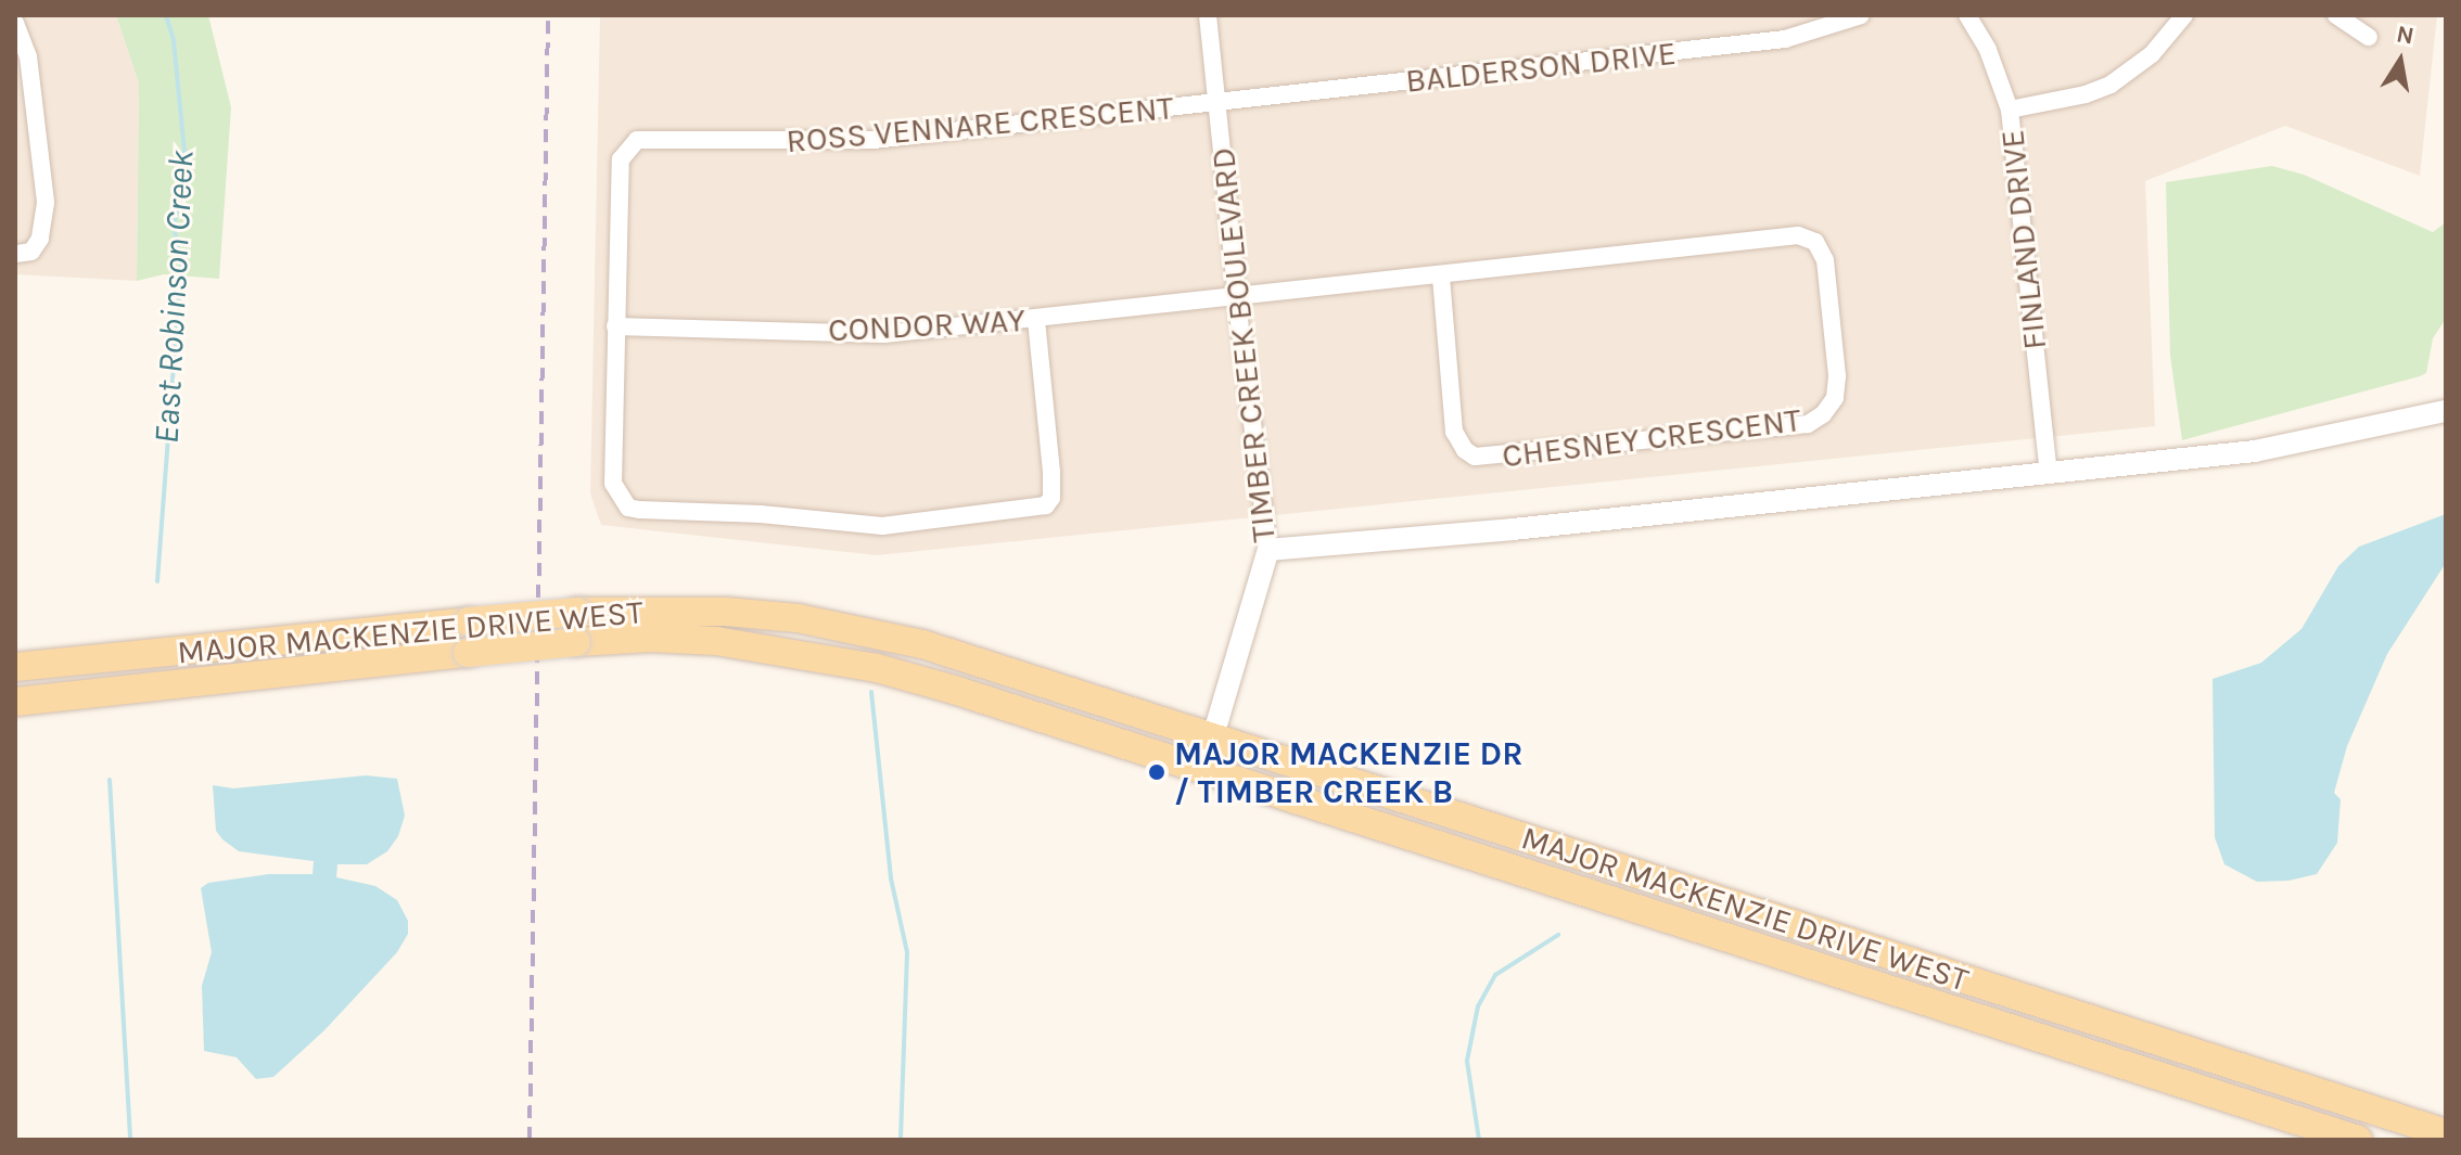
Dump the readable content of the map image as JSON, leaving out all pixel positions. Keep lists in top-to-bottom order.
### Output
{
  "streets": {
    "main road": ["MAJOR MACKENZIE DRIVE WEST"],
    "street": [
      "BALDERSON DRIVE",
      "ROSS VENNARE CRESCENT",
      "FINLAND DRIVE",
      "CONDOR WAY",
      "TIMBER CREEK BOULEVARD",
      "CHESNEY CRESCENT"
    ]
  },
  "crossings": [
    ["BALDERSON DRIVE", "ROSS VENNARE CRESCENT"],
    ["BALDERSON DRIVE", "TIMBER CREEK BOULEVARD"],
    ["ROSS VENNARE CRESCENT", "CONDOR WAY"],
    ["ROSS VENNARE CRESCENT", "TIMBER CREEK BOULEVARD"],
    ["CONDOR WAY", "TIMBER CREEK BOULEVARD"],
    ["CONDOR WAY", "CHESNEY CRESCENT"],
    ["TIMBER CREEK BOULEVARD", "CHESNEY CRESCENT"],
    ["TIMBER CREEK BOULEVARD", "MAJOR MACKENZIE DRIVE WEST"]
  ],
  "water": ["East Robinson Creek"],
  "places": ["MAJOR MACKENZIE DR / TIMBER CREEK B"],
  "north": "top"
}
